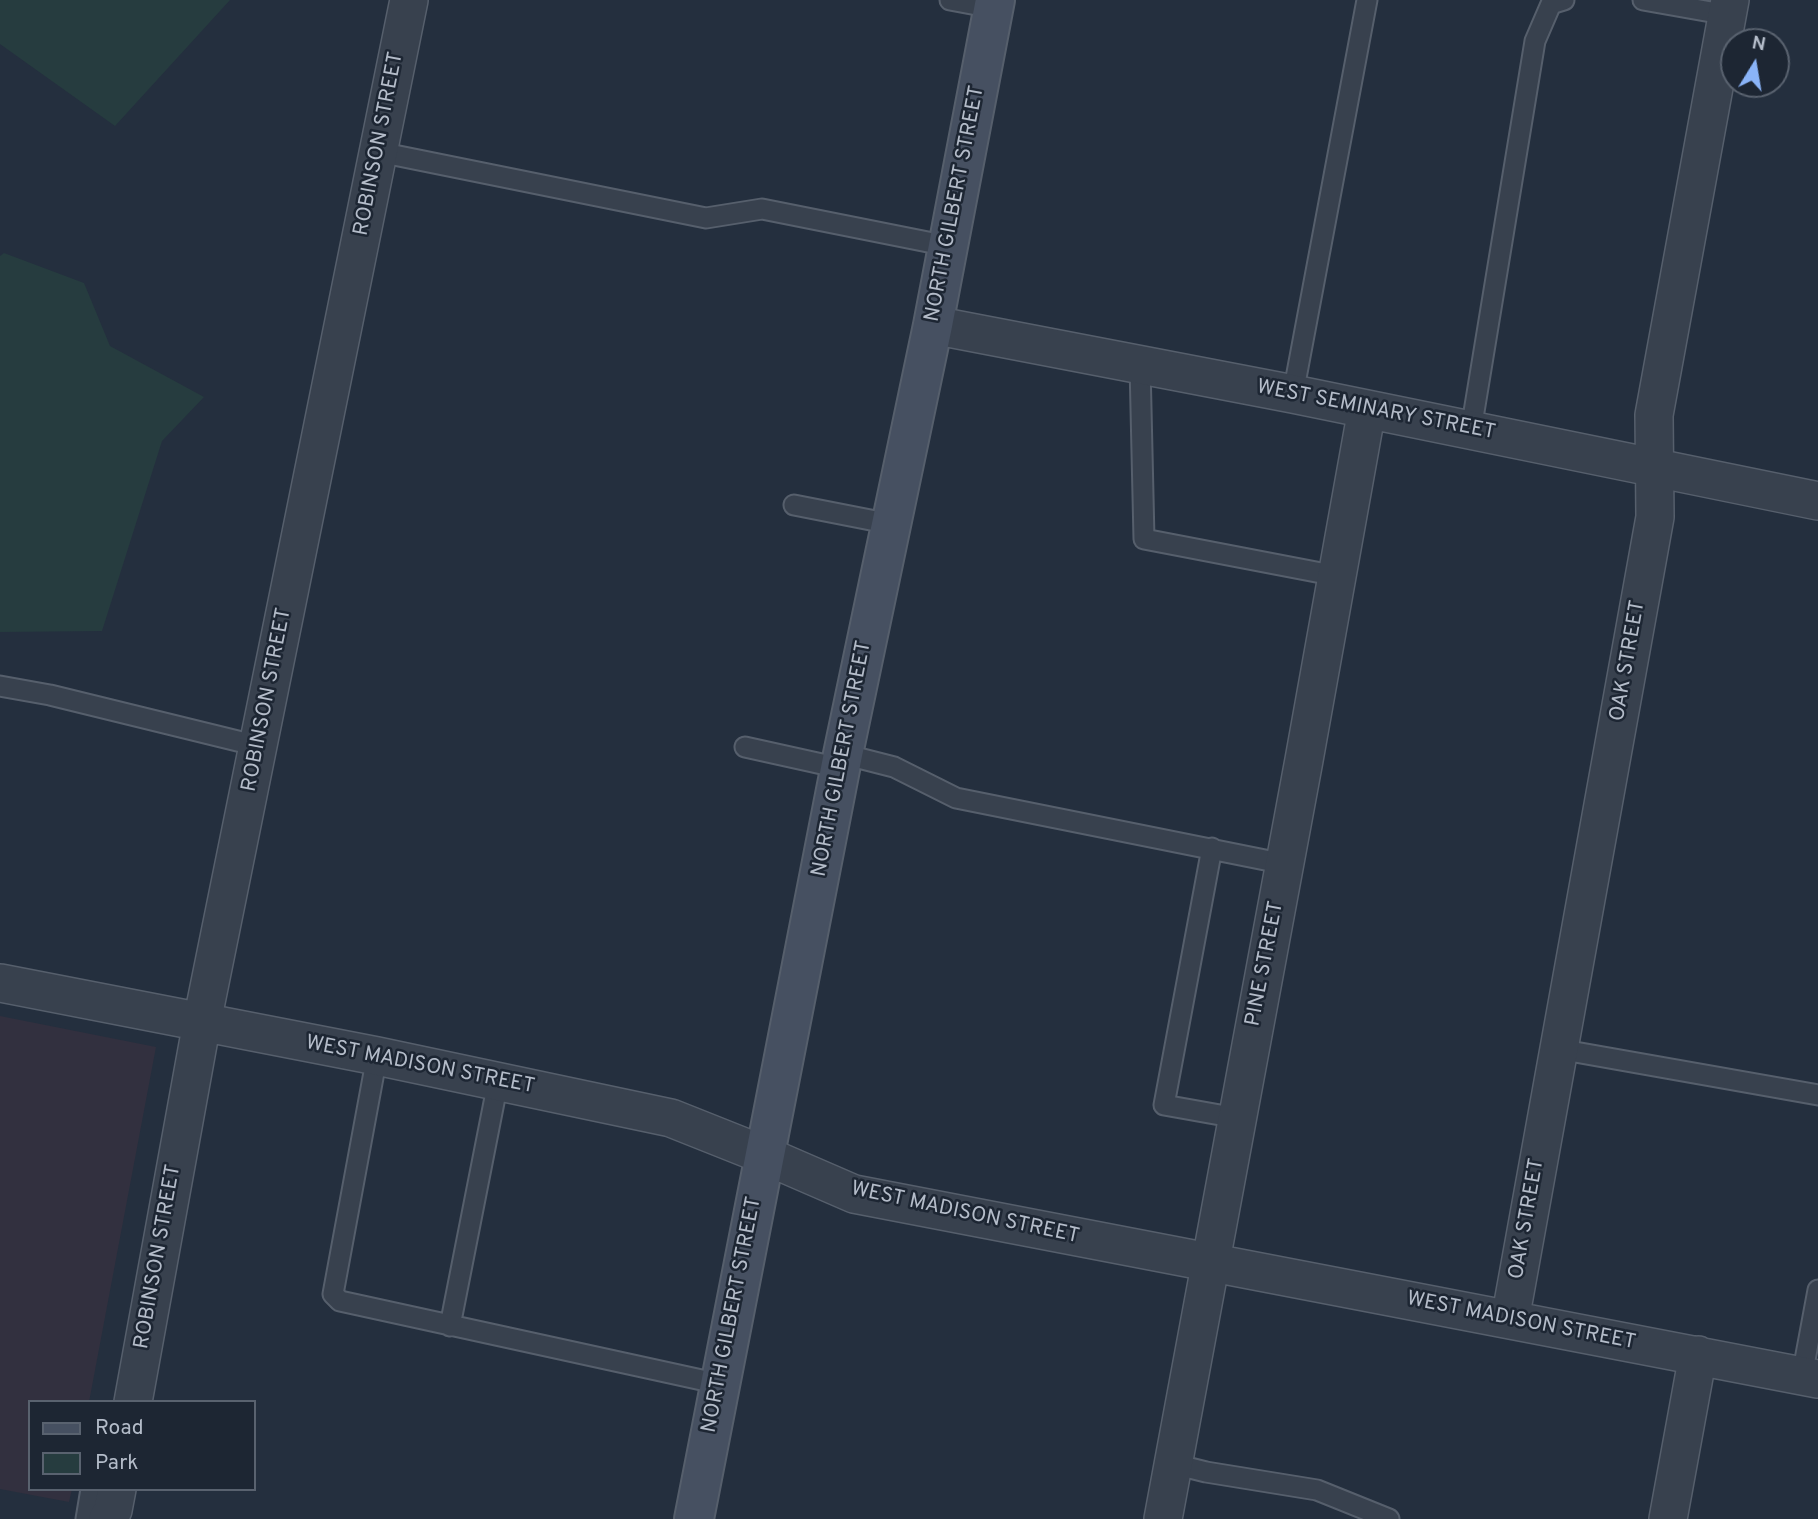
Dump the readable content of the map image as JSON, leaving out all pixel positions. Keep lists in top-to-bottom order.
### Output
{
  "streets": {
    "main road": ["NORTH GILBERT STREET"],
    "street": [
      "ROBINSON STREET",
      "WEST SEMINARY STREET",
      "OAK STREET",
      "PINE STREET",
      "WEST MADISON STREET"
    ]
  },
  "crossings": [
    ["ROBINSON STREET", "WEST MADISON STREET"],
    ["NORTH GILBERT STREET", "WEST SEMINARY STREET"],
    ["NORTH GILBERT STREET", "WEST MADISON STREET"],
    ["WEST SEMINARY STREET", "OAK STREET"],
    ["WEST SEMINARY STREET", "PINE STREET"],
    ["OAK STREET", "WEST MADISON STREET"],
    ["PINE STREET", "WEST MADISON STREET"]
  ],
  "legend": ["Road", "Park"],
  "north": "top"
}
